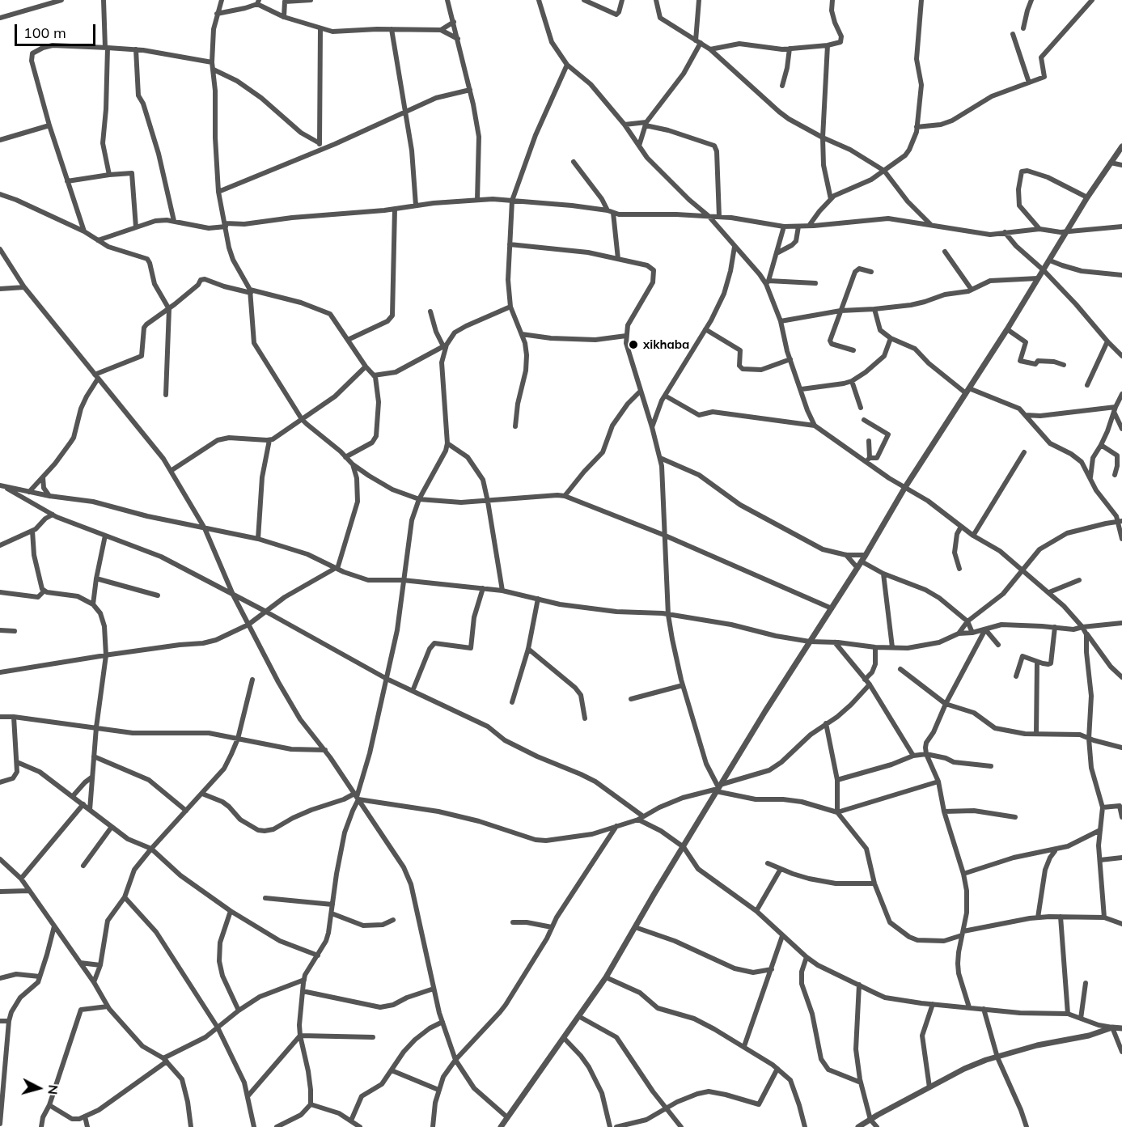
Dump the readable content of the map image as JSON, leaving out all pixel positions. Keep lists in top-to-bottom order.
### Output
{
  "places": ["xikhaba"],
  "scale_bar": "100 m",
  "north": "right"
}
